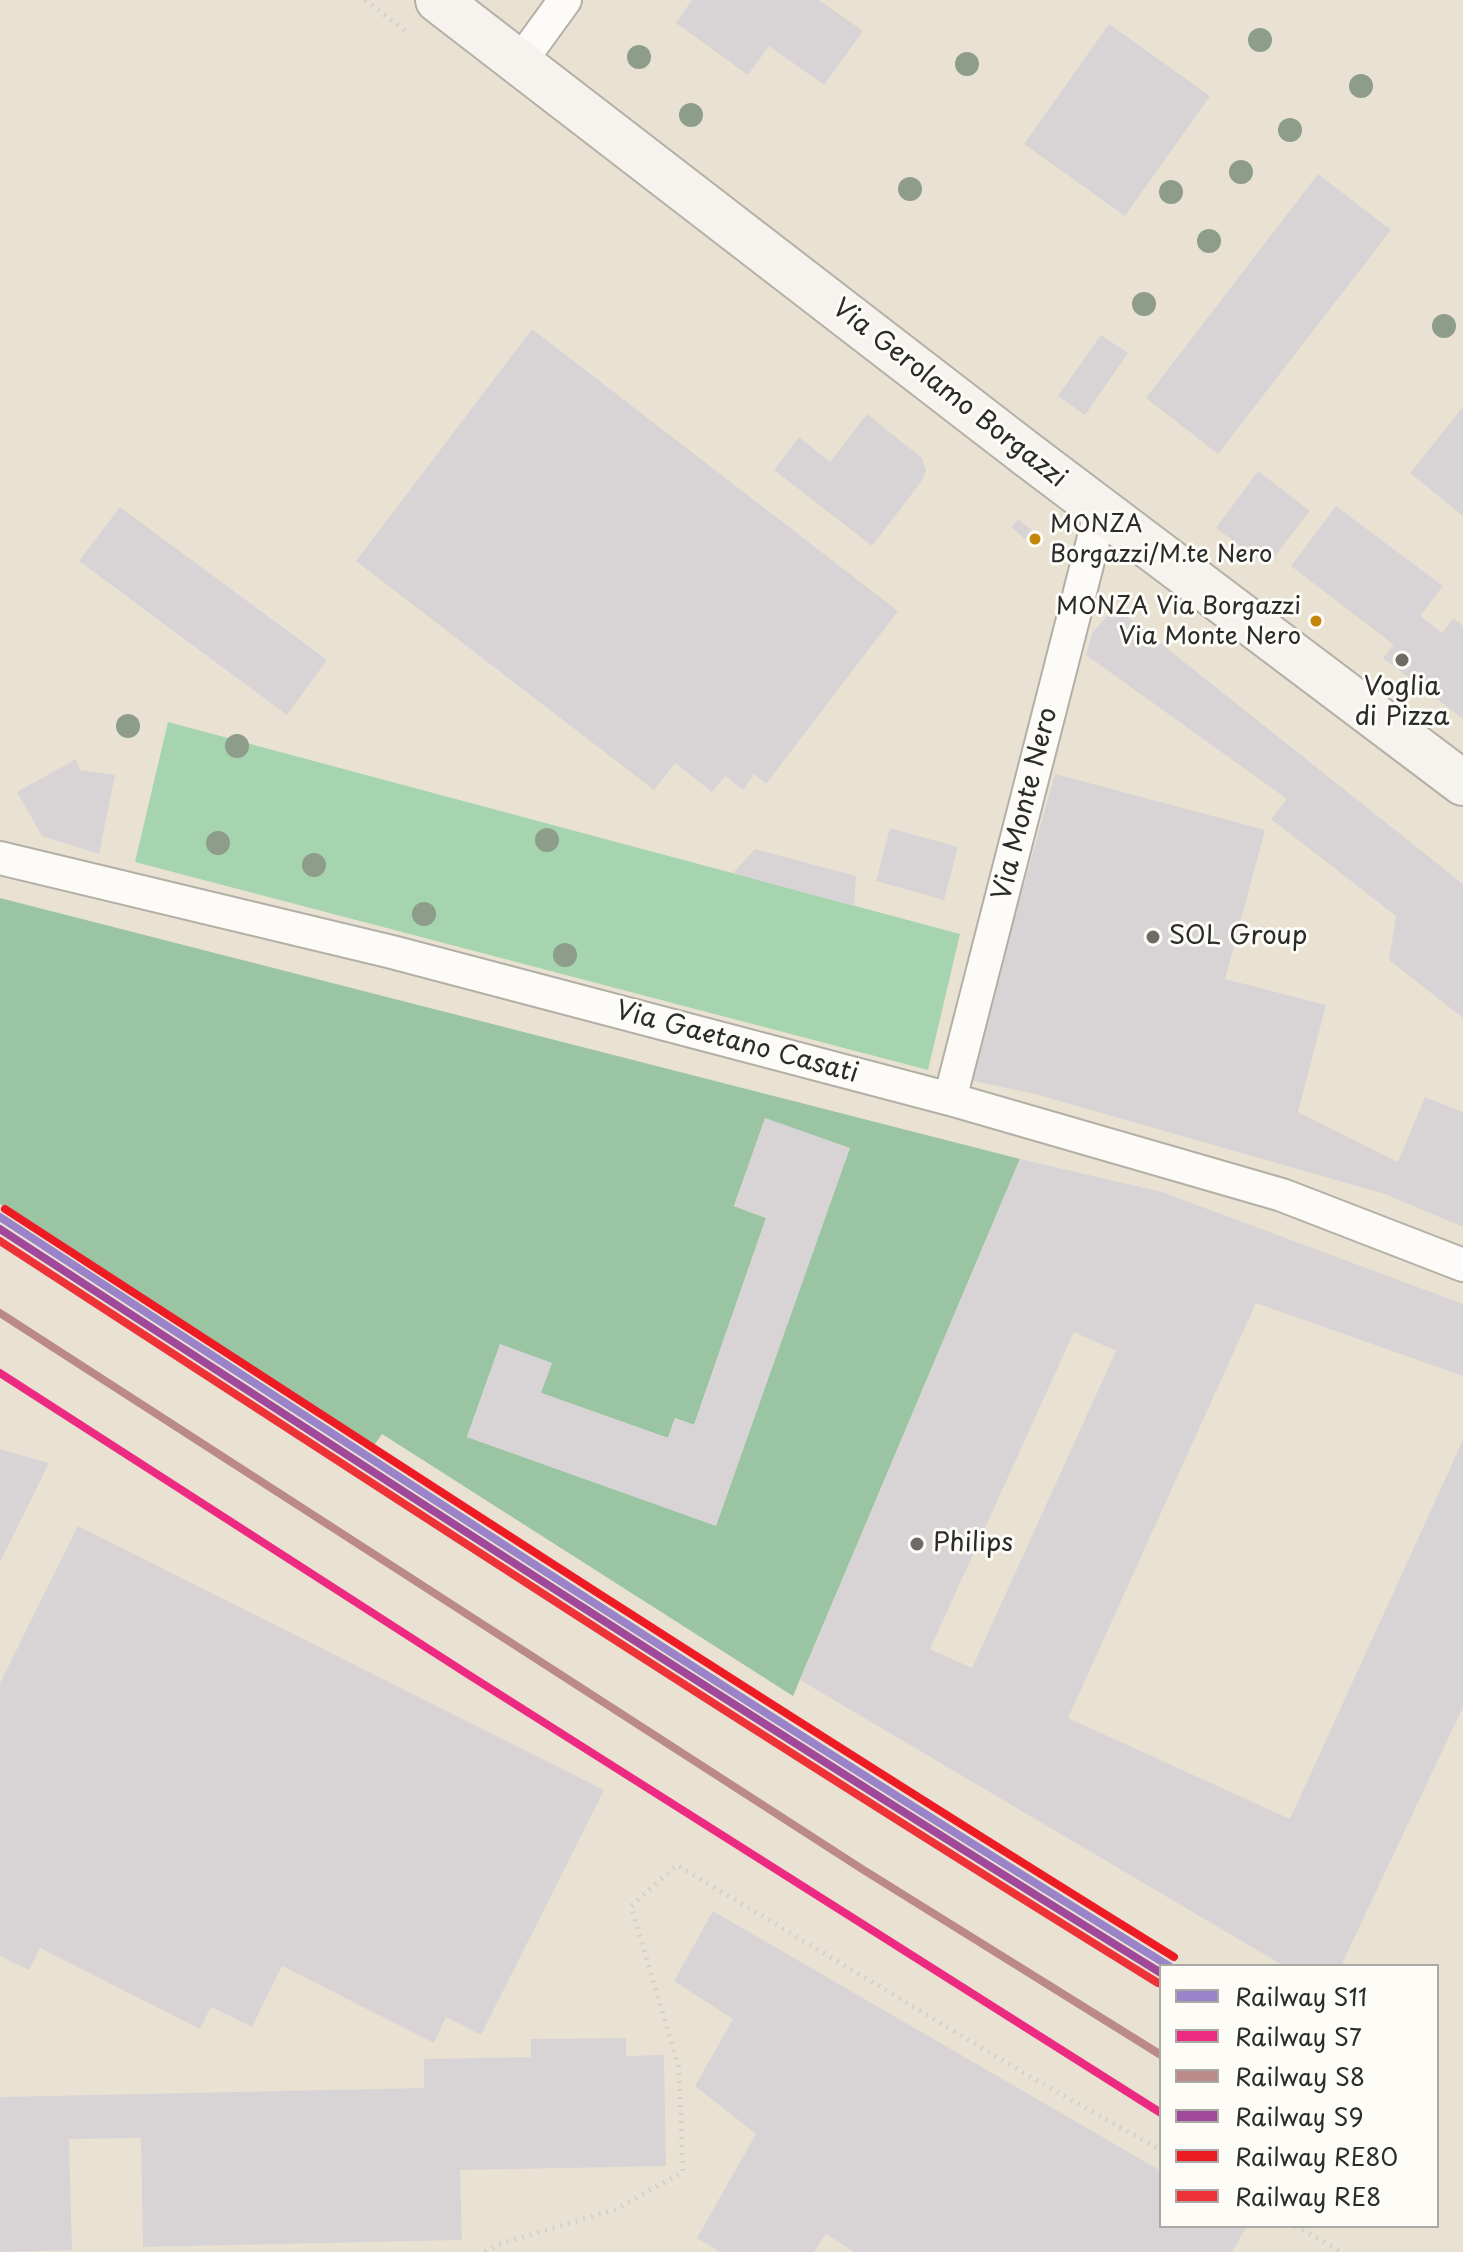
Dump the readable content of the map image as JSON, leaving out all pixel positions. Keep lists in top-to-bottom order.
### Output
{
  "streets": {
    "main road": ["Via Gerolamo Borgazzi"],
    "street": ["Via Monte Nero", "Via Gaetano Casati"]
  },
  "crossings": [
    ["Via Gerolamo Borgazzi", "Via Monte Nero"],
    ["Via Monte Nero", "Via Gaetano Casati"]
  ],
  "places": [
    "MONZA Borgazzi/M.te Nero",
    "MONZA Via Borgazzi Via Monte Nero",
    "Voglia di Pizza",
    "SOL Group",
    "Philips"
  ],
  "lines": [
    "rail line RE80",
    "rail line S11",
    "rail line S9",
    "rail line RE8",
    "rail line S8",
    "rail line S7"
  ],
  "legend": [
    "Railway S11",
    "Railway S7",
    "Railway S8",
    "Railway S9",
    "Railway RE80",
    "Railway RE8"
  ]
}
